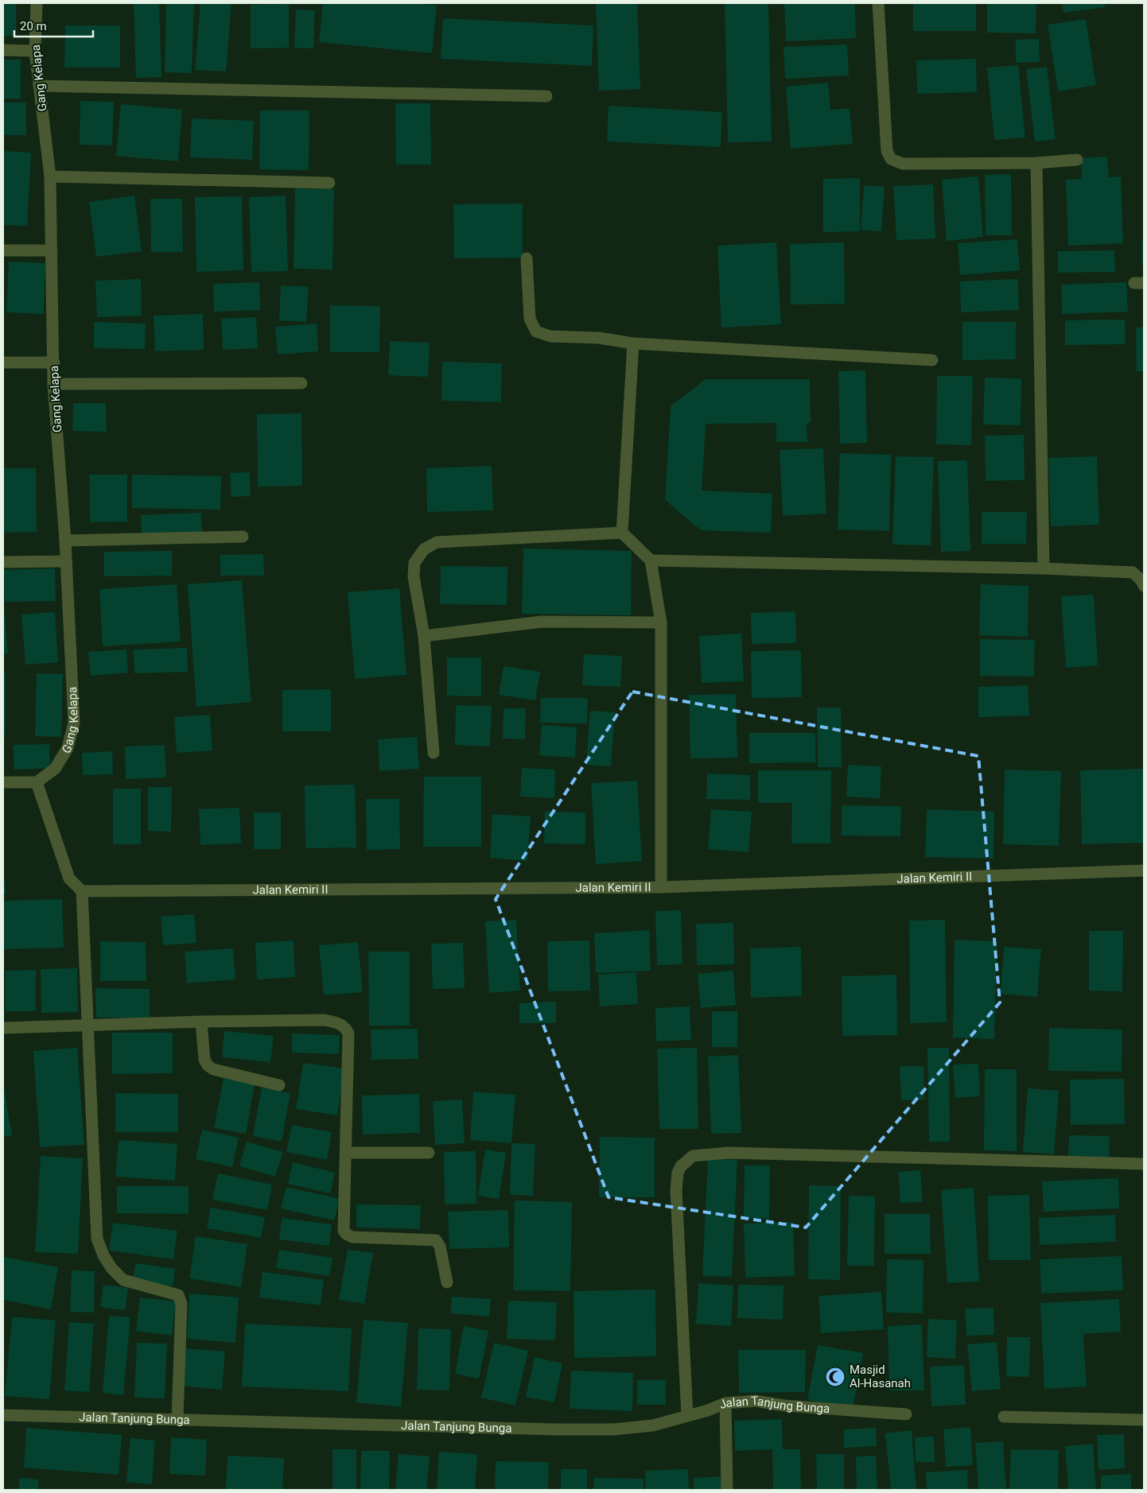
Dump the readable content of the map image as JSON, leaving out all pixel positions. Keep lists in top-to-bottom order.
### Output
{
  "streets": {
    "street": ["Gang Kelapa", "Jalan Kemiri II", "Jalan Tanjung Bunga"]
  },
  "places": {
    "mosque": ["Masjid Al-Hasanah"]
  },
  "scale_bar": "20 m"
}
